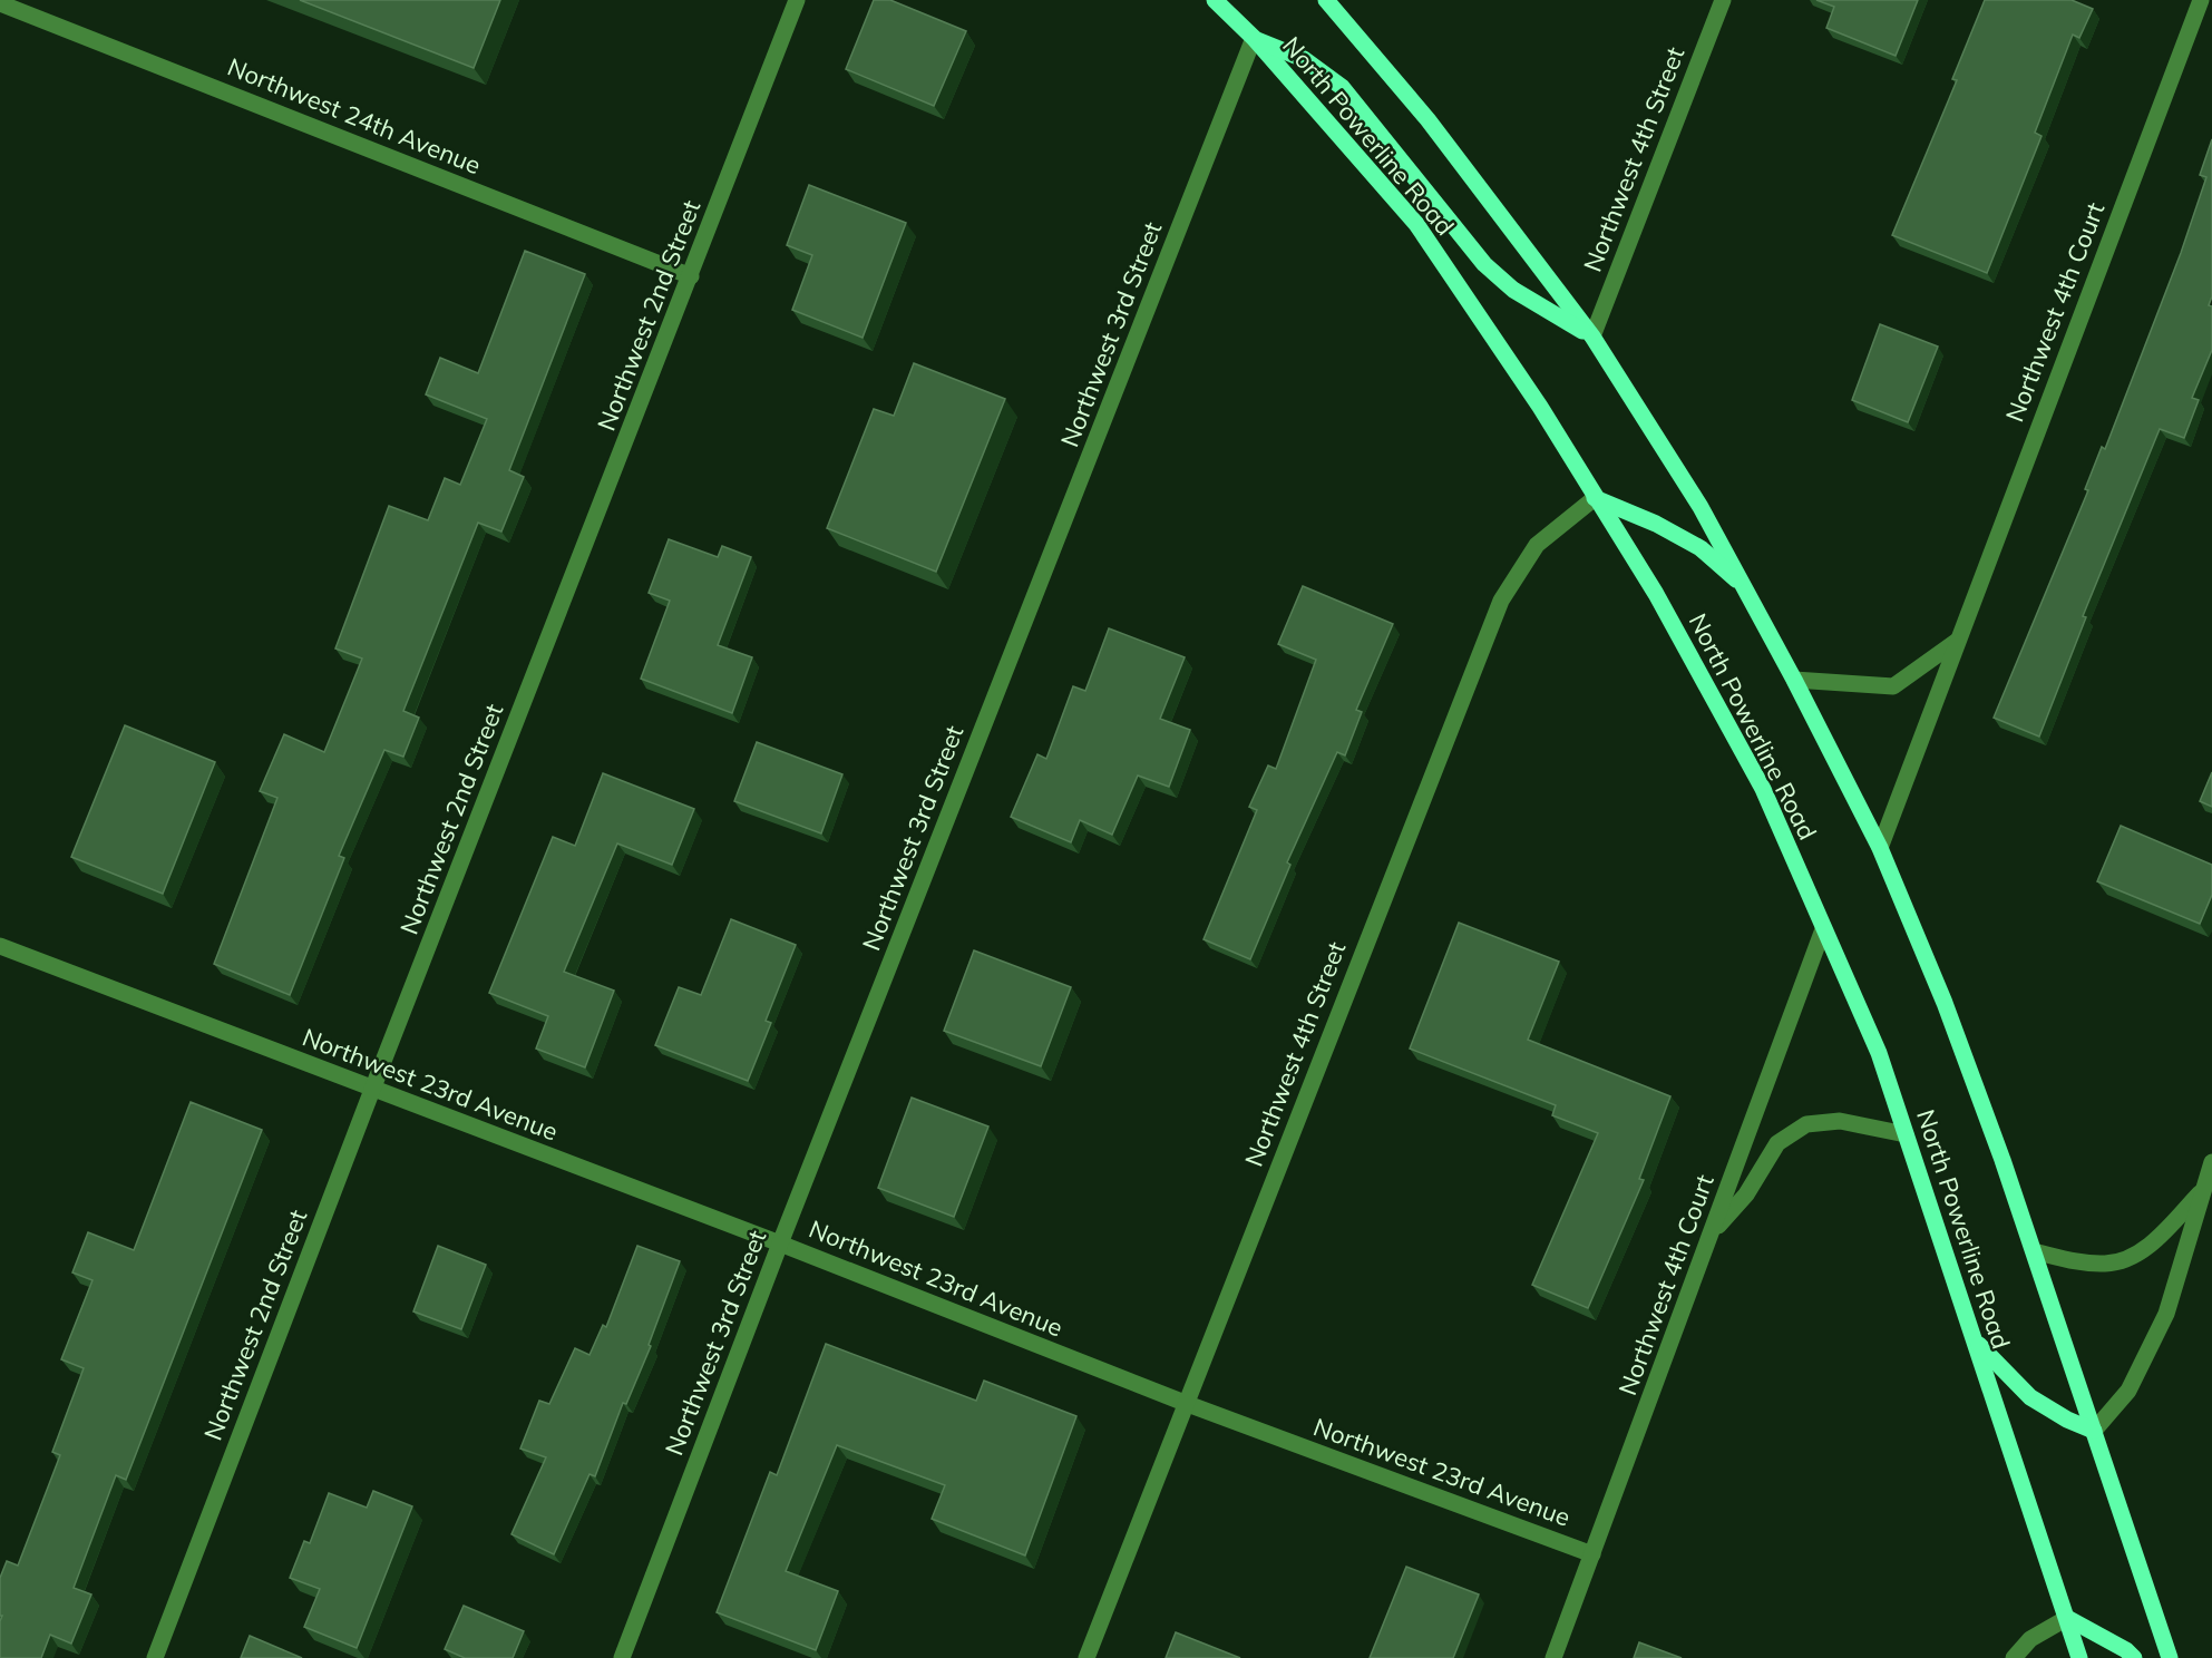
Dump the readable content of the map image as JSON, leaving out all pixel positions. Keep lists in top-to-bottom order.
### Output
{
  "streets": {
    "main road": ["North Powerline Road"],
    "street": [
      "Northwest 24th Avenue",
      "Northwest 4th Street",
      "Northwest 4th Court",
      "Northwest 2nd Street",
      "Northwest 3rd Street",
      "Northwest 23rd Avenue"
    ]
  },
  "crossings": [
    ["Northwest 24th Avenue", "Northwest 2nd Street"],
    ["North Powerline Road", "Northwest 4th Street"],
    ["North Powerline Road", "Northwest 4th Court"],
    ["North Powerline Road", "Northwest 3rd Street"],
    ["Northwest 4th Street", "Northwest 23rd Avenue"],
    ["Northwest 4th Court", "Northwest 23rd Avenue"],
    ["Northwest 2nd Street", "Northwest 23rd Avenue"],
    ["Northwest 3rd Street", "Northwest 23rd Avenue"]
  ]
}
